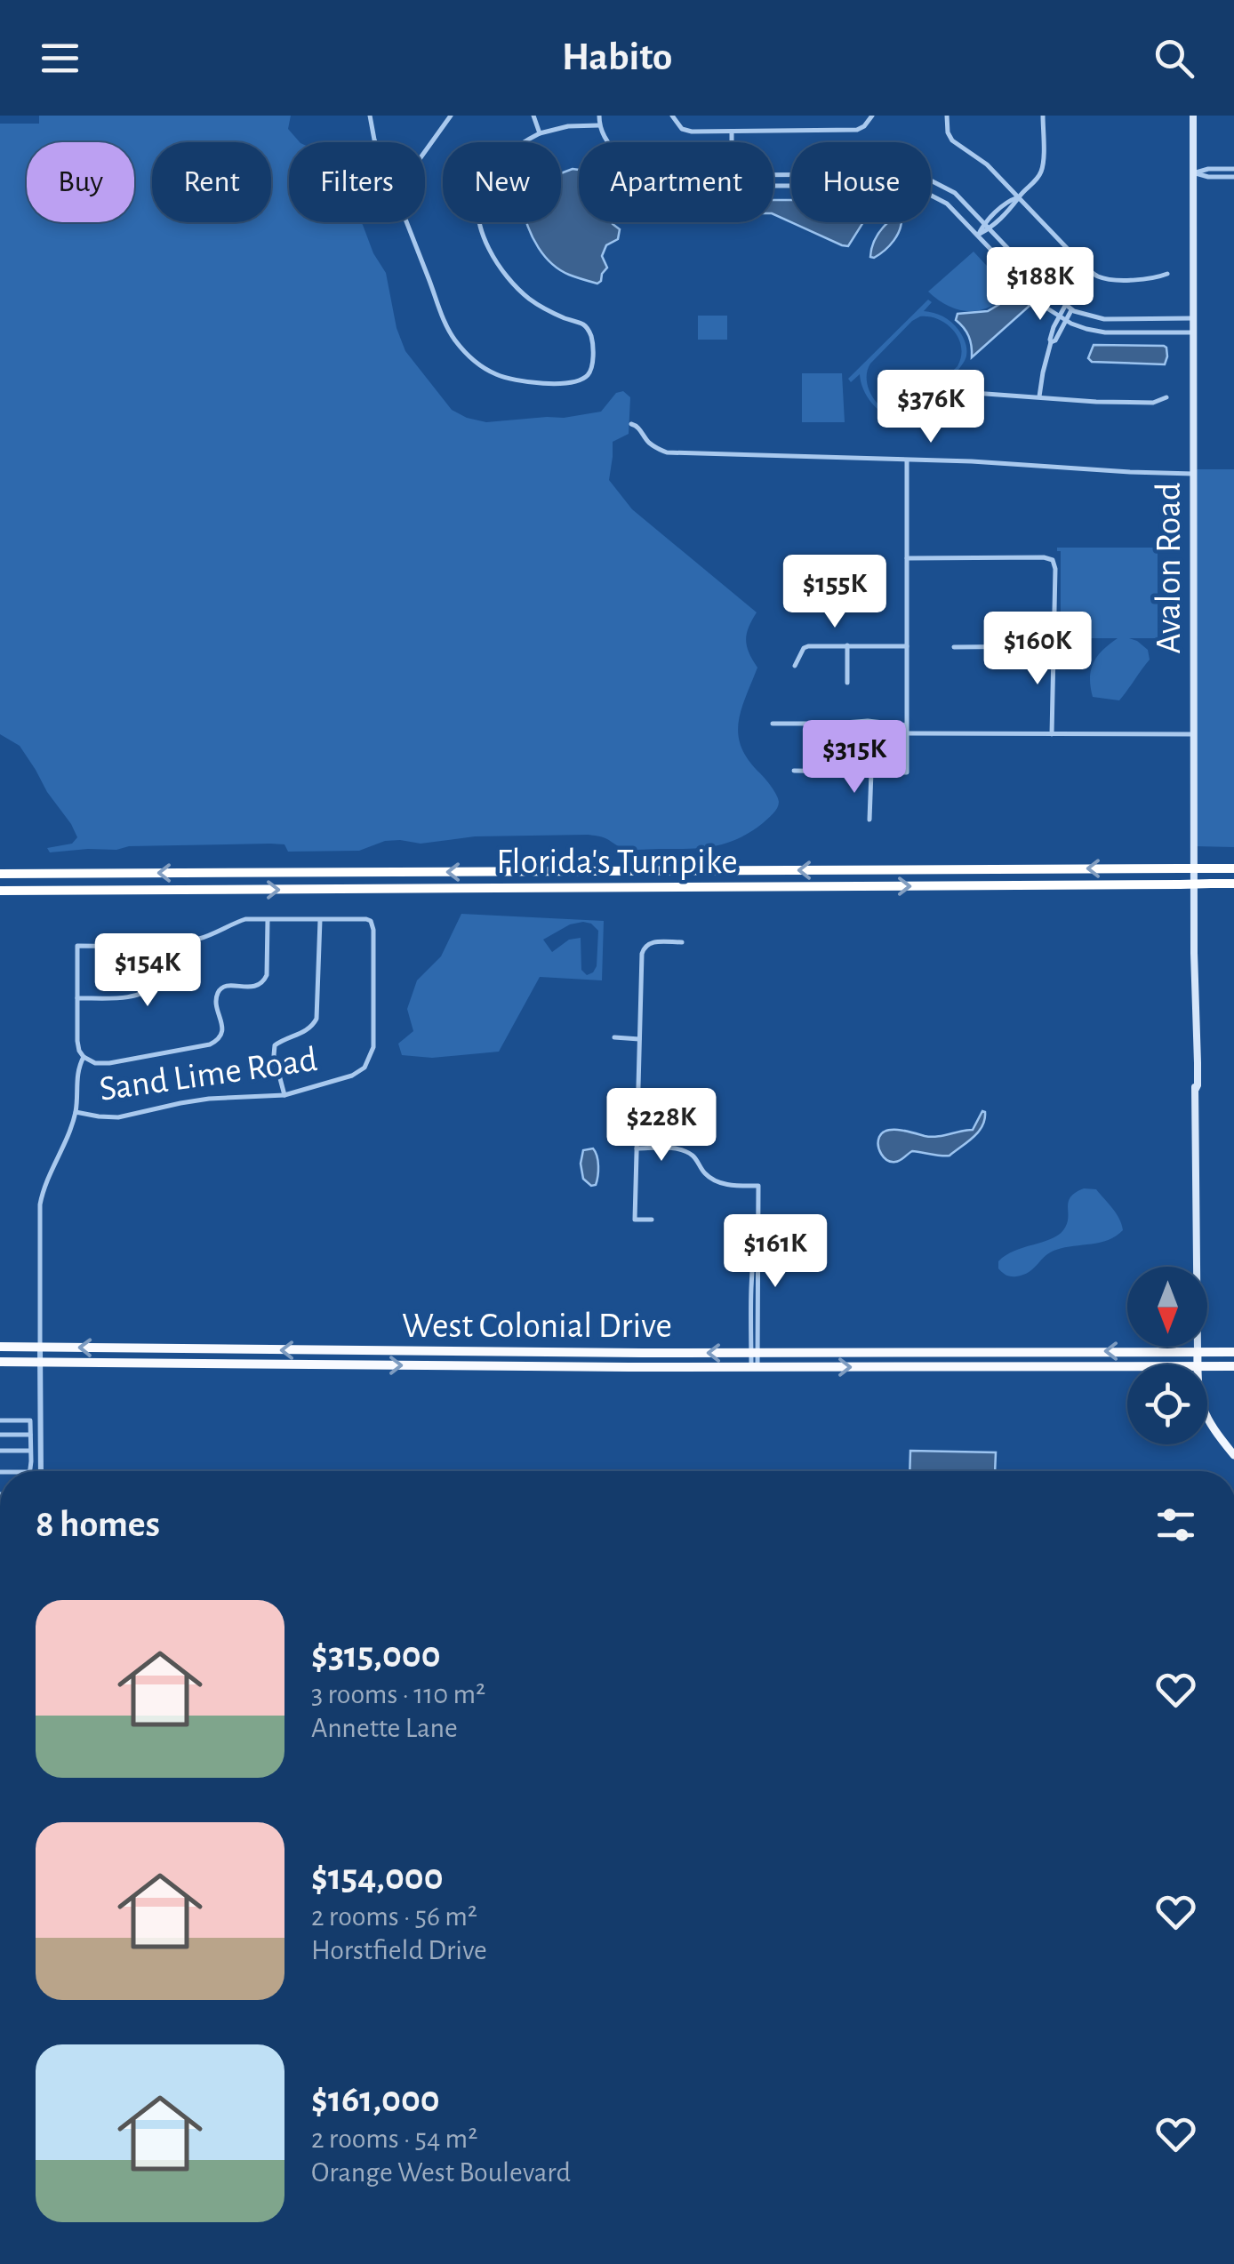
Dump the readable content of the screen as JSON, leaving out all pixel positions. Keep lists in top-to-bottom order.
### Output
{
  "streets": {
    "highway": ["Florida's Turnpike", "West Colonial Drive"],
    "main road": ["Avalon Road"],
    "street": ["Sand Lime Road"]
  },
  "crossings": [
    ["Avalon Road", "West Colonial Drive"]
  ],
  "north": "bottom",
  "page": {
    "header": "Habito",
    "chip": [
      "Buy",
      "Rent",
      "Filters",
      "New",
      "Apartment",
      "House"
    ],
    "price": [
      "$188K",
      "$376K",
      "$155K",
      "$160K",
      "$315K",
      "$154K",
      "$228K",
      "$161K"
    ],
    "heading": "8 homes",
    "list": [
      {
        "name": "$315,000",
        "note": "3 rooms · 110 m² · Annette Lane"
      },
      {
        "name": "$154,000",
        "note": "2 rooms · 56 m² · Horstfield Drive"
      },
      {
        "name": "$161,000",
        "note": "2 rooms · 54 m² · Orange West Boulevard"
      }
    ]
  }
}
